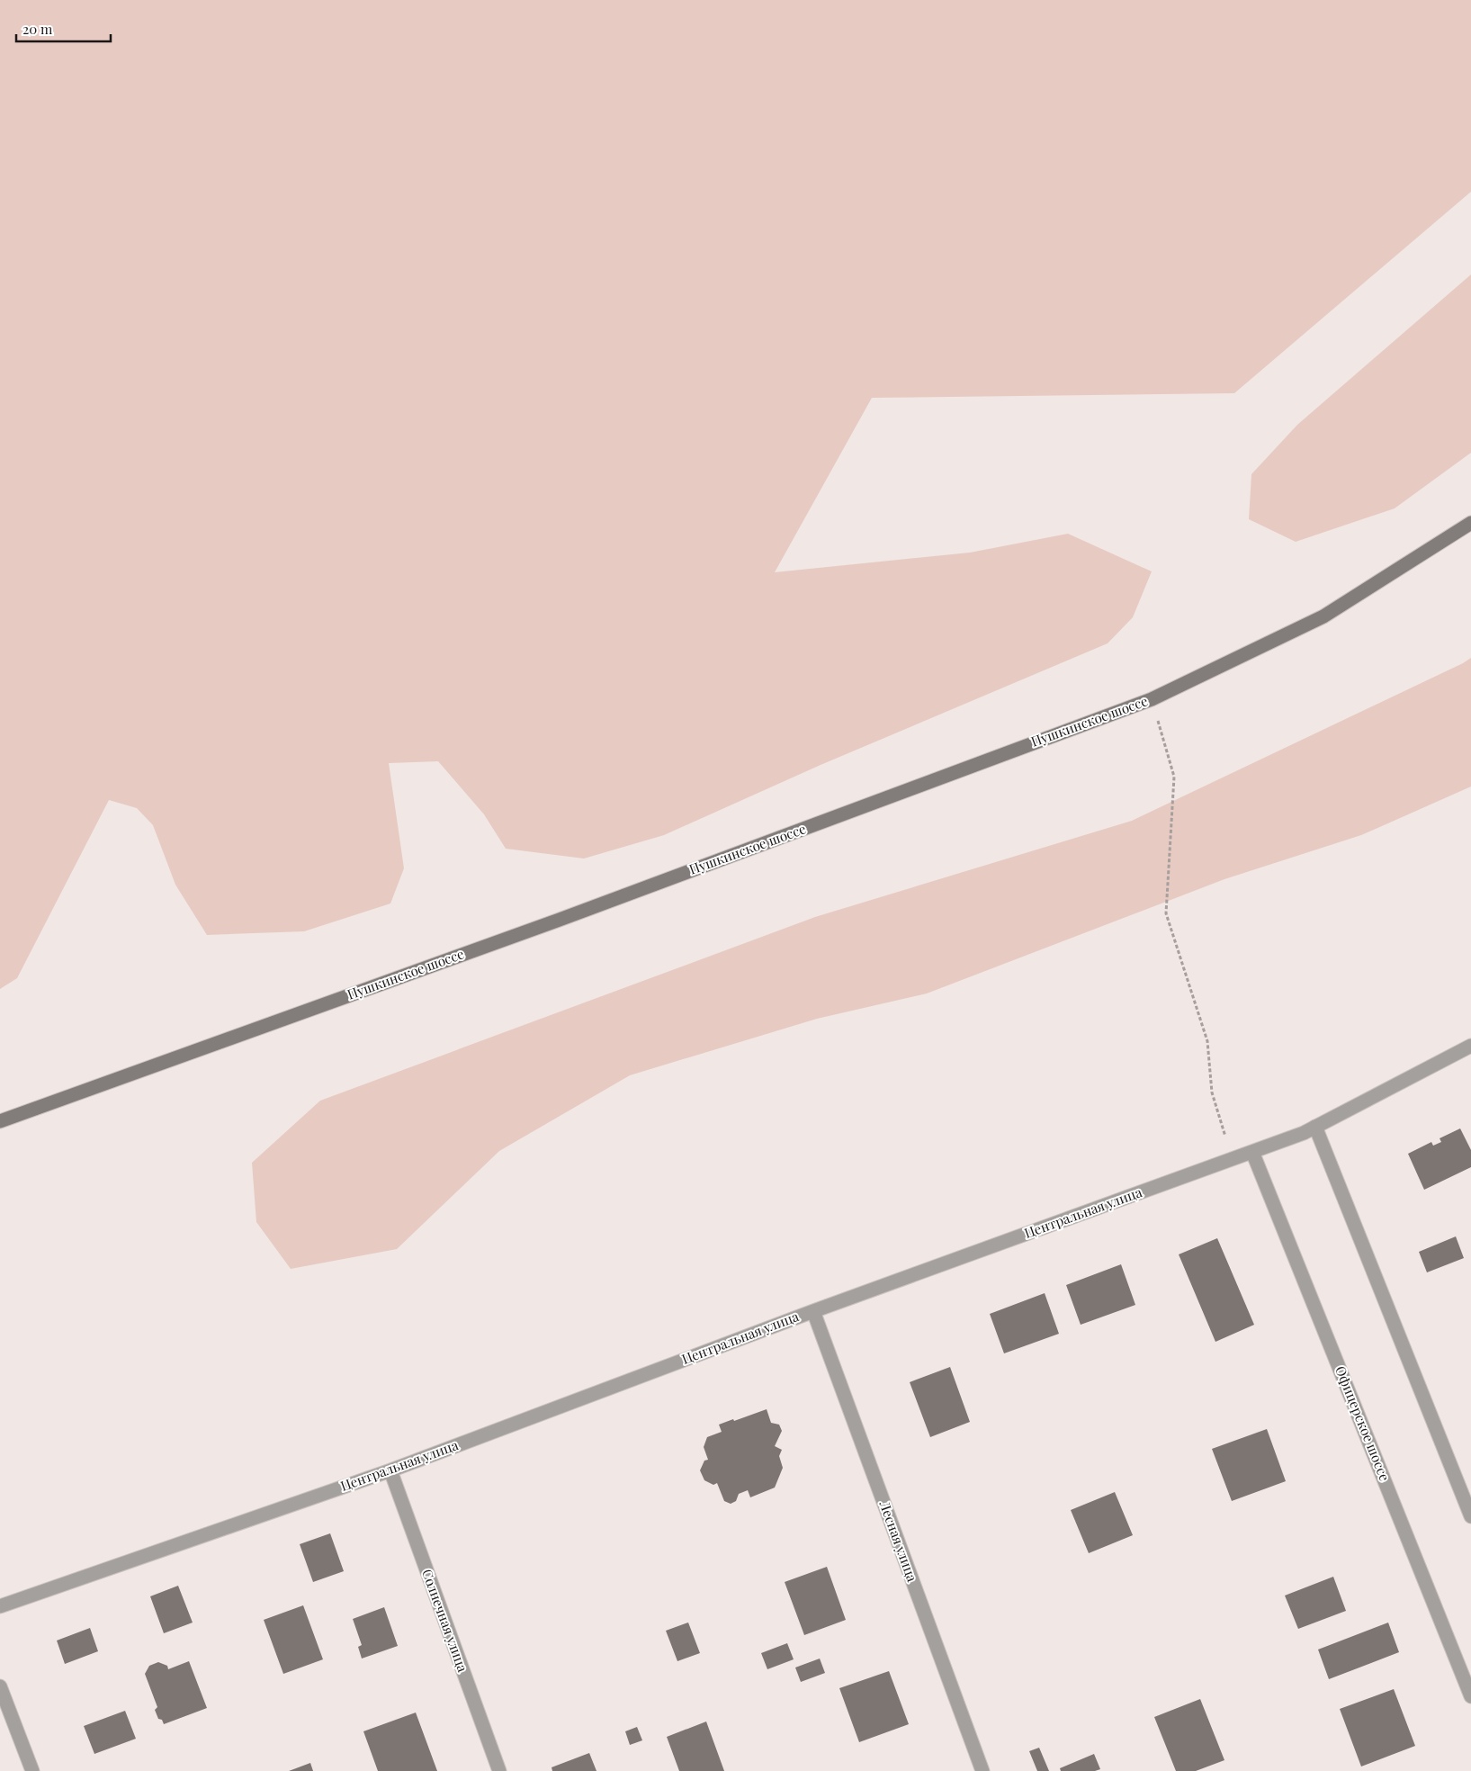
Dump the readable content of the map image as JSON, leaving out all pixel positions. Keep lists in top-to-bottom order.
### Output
{
  "streets": {
    "main road": ["Пушкинское шоссе"],
    "street": [
      "Центральная улица",
      "Офицерское шоссе",
      "Лесная улица",
      "Солнечная улица"
    ]
  },
  "crossings": [
    ["Центральная улица", "Офицерское шоссе"],
    ["Центральная улица", "Лесная улица"],
    ["Центральная улица", "Солнечная улица"]
  ],
  "scale_bar": "20 m"
}
